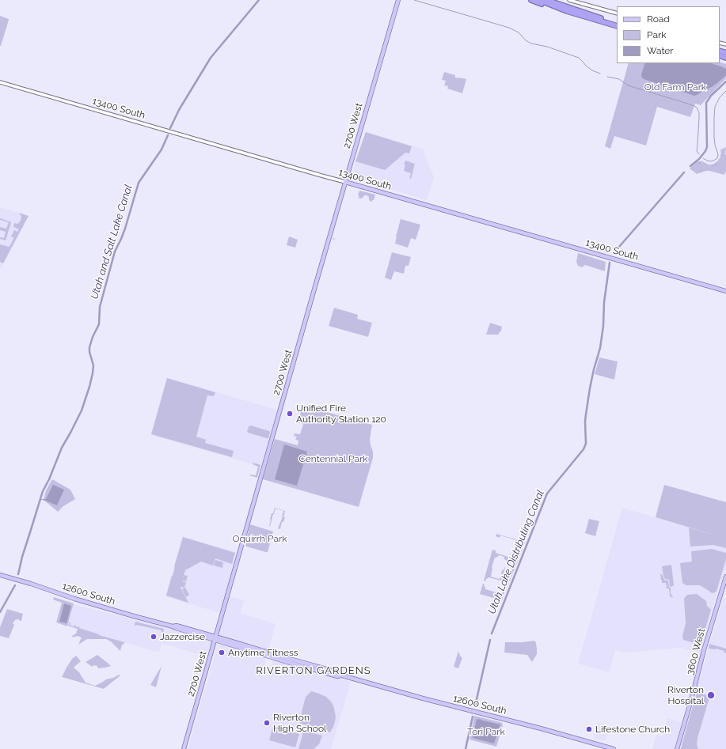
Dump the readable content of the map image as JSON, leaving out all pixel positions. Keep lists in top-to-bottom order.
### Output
{
  "streets": {
    "main road": [
      "13400 South",
      "2700 West",
      "12600 South",
      "3600 West"
    ]
  },
  "crossings": [
    ["13400 South", "2700 West"],
    ["2700 West", "12600 South"]
  ],
  "districts": ["RIVERTON GARDENS"],
  "water": ["Utah and Salt Lake Canal", "Utah Lake Distributing Canal"],
  "parks": [
    "Old Farm Park",
    "Centennial Park",
    "Oquirrh Park",
    "Tori Park"
  ],
  "places": [
    "Unified Fire Authority Station 120",
    "Jazzercise",
    "Anytime Fitness",
    "Riverton Hospital",
    "Riverton High School",
    "Lifestone Church"
  ],
  "legend": ["Road", "Park", "Water"]
}
